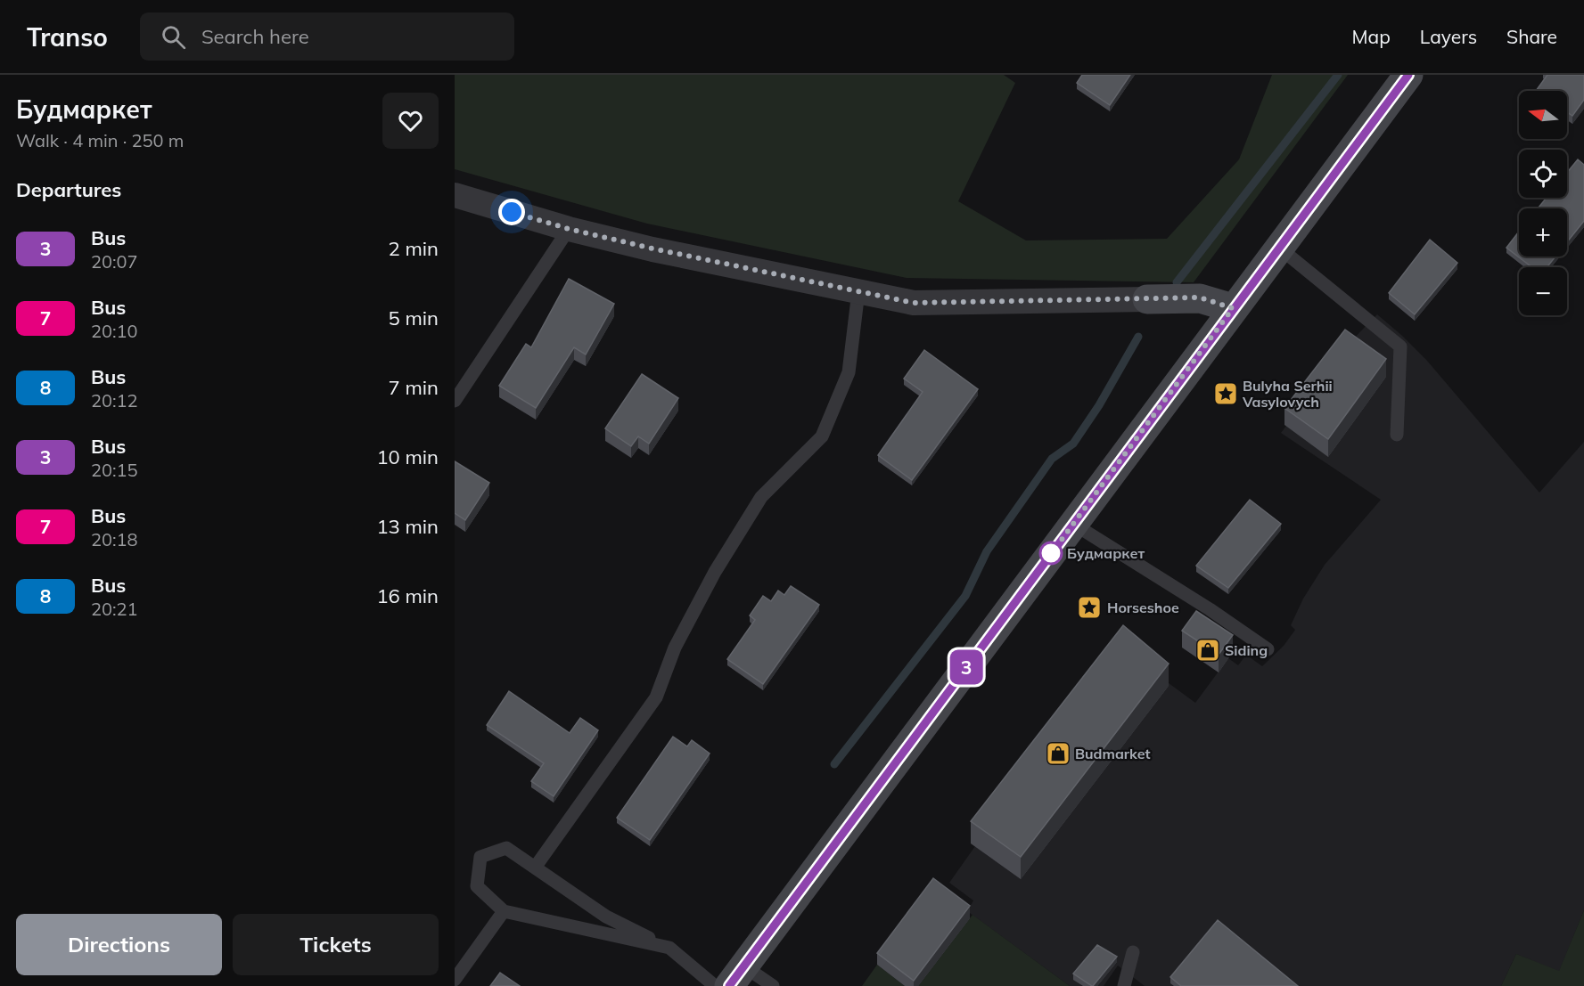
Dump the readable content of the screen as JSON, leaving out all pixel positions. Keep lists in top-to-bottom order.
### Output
{
  "places": {
    "place": ["Bulyha Serhii Vasylovych", "Horseshoe"],
    "other": ["Будмаркет"],
    "shop": ["Siding", "Budmarket"]
  },
  "lines": ["bus line 3"],
  "north": "left",
  "page": {
    "header": "Transo",
    "search": "Search here",
    "nav": ["Map", "Layers", "Share"],
    "heading": [
      ["Будмаркет", "Walk · 4 min · 250 m"],
      "Departures"
    ],
    "on_map": "3",
    "map_buttons": ["+", "−"],
    "list": [
      {
        "mark": "3",
        "name": "Bus",
        "note": "20:07",
        "value": "2 min"
      },
      {
        "mark": "7",
        "name": "Bus",
        "note": "20:10",
        "value": "5 min"
      },
      {
        "mark": "8",
        "name": "Bus",
        "note": "20:12",
        "value": "7 min"
      },
      {
        "mark": "3",
        "name": "Bus",
        "note": "20:15",
        "value": "10 min"
      },
      {
        "mark": "7",
        "name": "Bus",
        "note": "20:18",
        "value": "13 min"
      },
      {
        "mark": "8",
        "name": "Bus",
        "note": "20:21",
        "value": "16 min"
      }
    ],
    "buttons": ["Directions", "Tickets"]
  }
}
